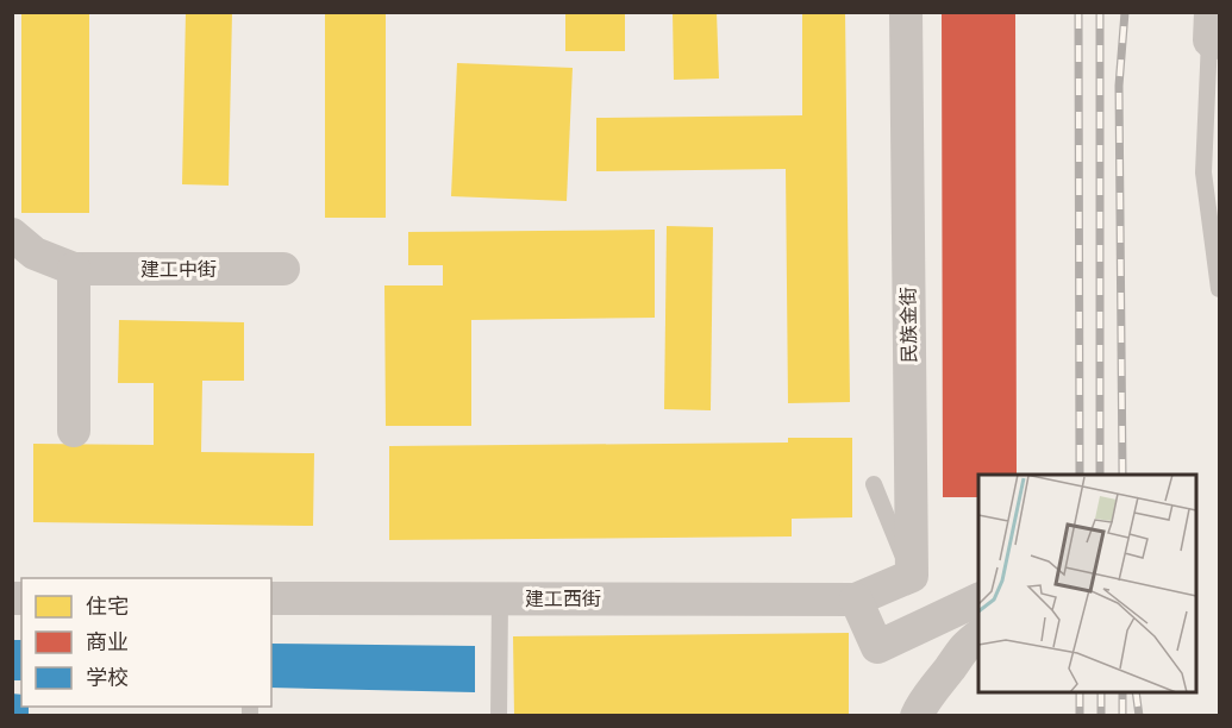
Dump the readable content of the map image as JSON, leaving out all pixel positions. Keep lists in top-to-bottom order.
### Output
{
  "streets": {
    "street": ["建工中街", "民族金街", "建工西街"]
  },
  "legend": ["住宅", "商业", "学校"]
}
